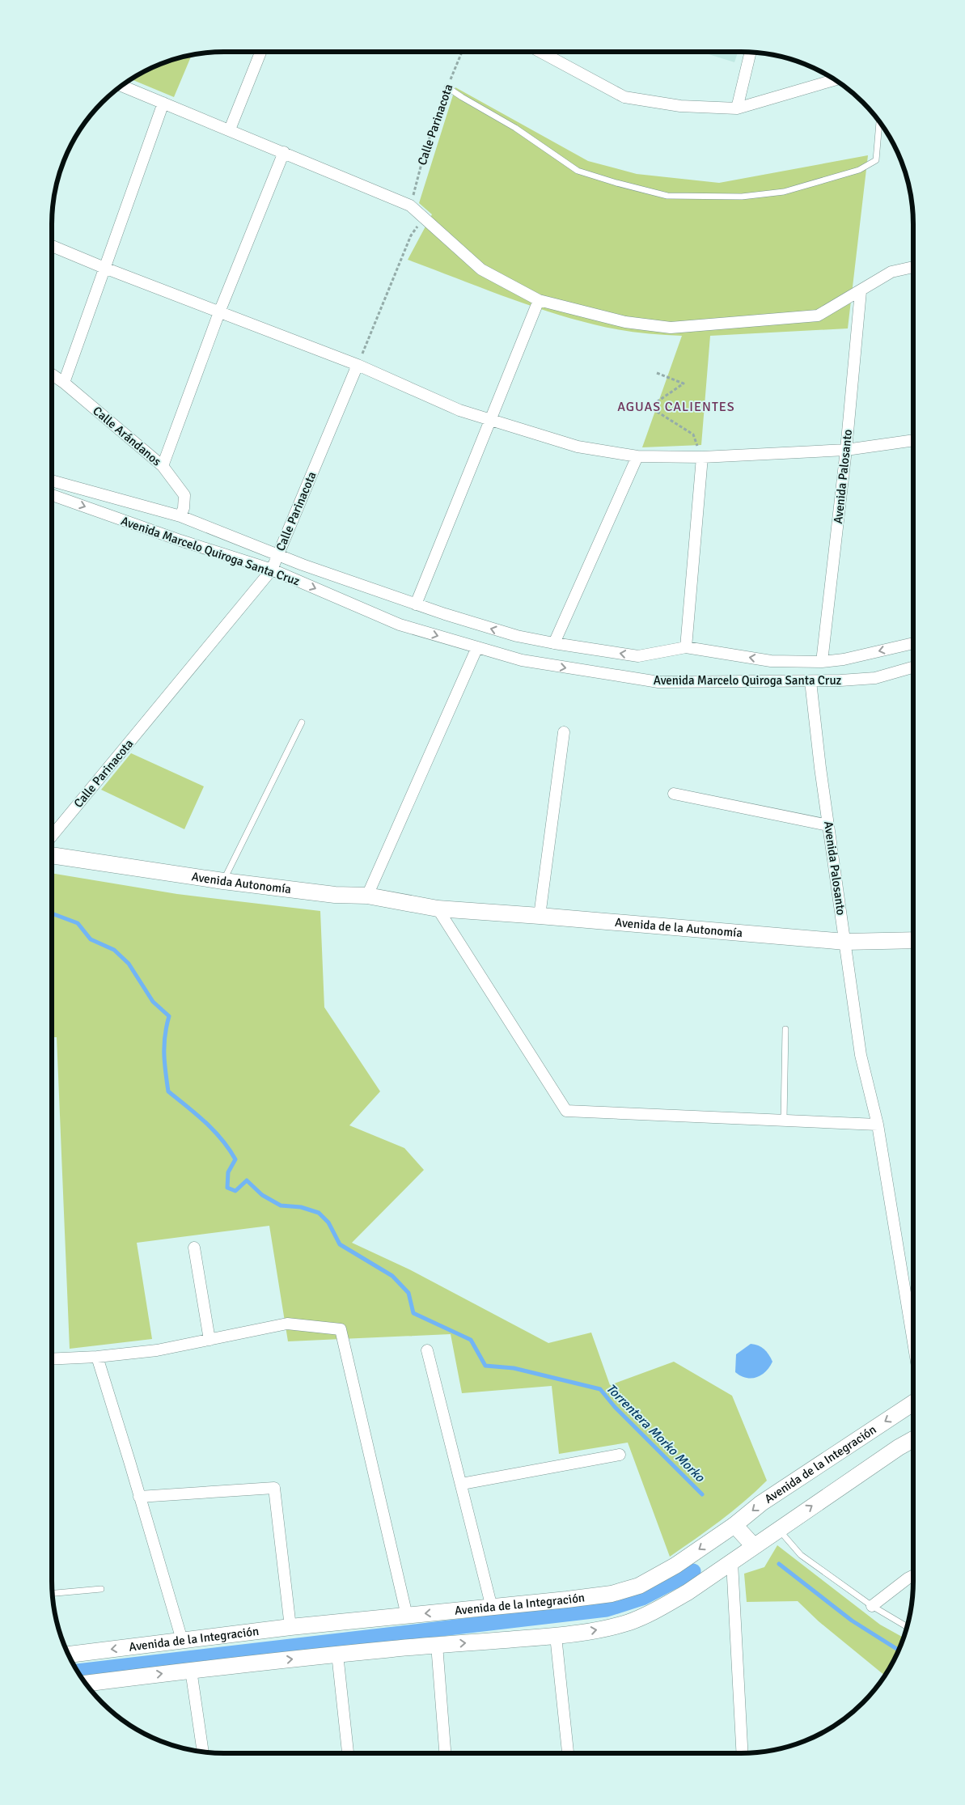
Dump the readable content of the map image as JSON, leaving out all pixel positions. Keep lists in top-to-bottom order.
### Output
{
  "streets": {
    "main road": ["Avenida Autonomía", "Avenida de la Autonomía", "Avenida de la Integración"],
    "street": [
      "Calle Parinacota",
      "Calle Arándanos",
      "Avenida Palosanto",
      "Avenida Marcelo Quiroga Santa Cruz"
    ]
  },
  "crossings": [
    ["Calle Parinacota", "Avenida Marcelo Quiroga Santa Cruz"],
    ["Calle Arándanos", "Avenida Marcelo Quiroga Santa Cruz"],
    ["Avenida Palosanto", "Avenida Marcelo Quiroga Santa Cruz"],
    ["Avenida Palosanto", "Avenida de la Autonomía"],
    ["Avenida Autonomía", "Avenida de la Autonomía"]
  ],
  "districts": ["AGUAS CALIENTES"],
  "water": ["Torrentera Morko Morko"]
}
